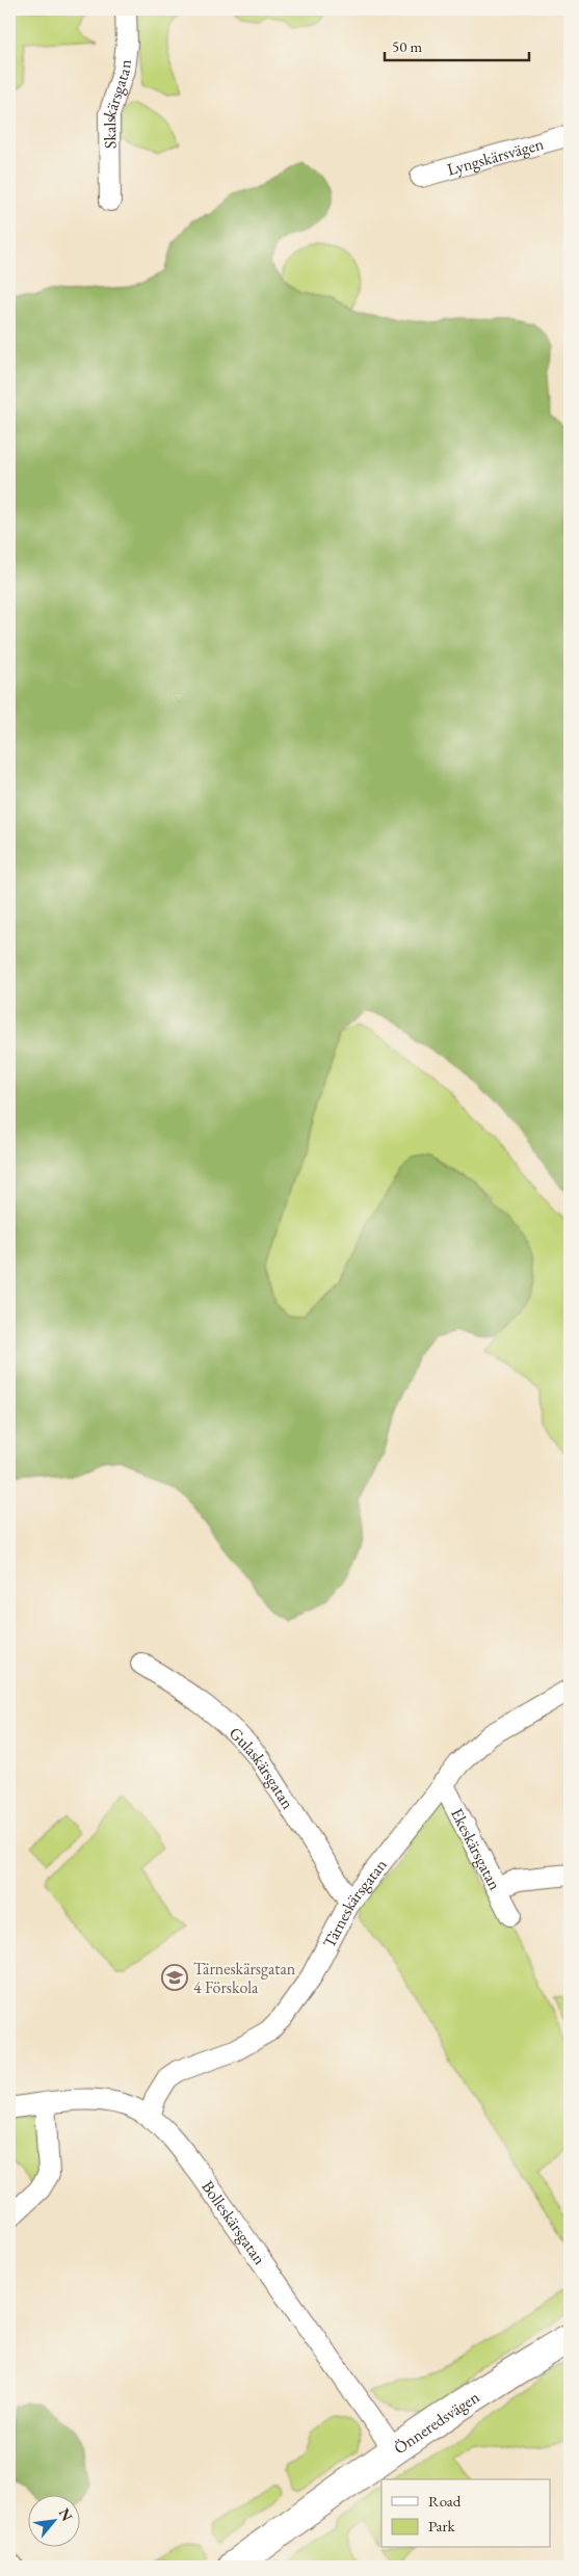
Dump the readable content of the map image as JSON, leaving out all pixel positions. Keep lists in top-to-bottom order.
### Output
{
  "streets": {
    "street": [
      "Skalskärsgatan",
      "Lyngskärsvägen",
      "Gulaskärsgatan",
      "Ekeskärsgatan",
      "Tärneskärsgatan",
      "Bolleskärsgatan",
      "Önneredsvägen"
    ]
  },
  "crossings": [
    ["Gulaskärsgatan", "Tärneskärsgatan"],
    ["Ekeskärsgatan", "Tärneskärsgatan"],
    ["Tärneskärsgatan", "Bolleskärsgatan"],
    ["Bolleskärsgatan", "Önneredsvägen"]
  ],
  "places": {
    "school or university": ["Tärneskärsgatan 4 Förskola"]
  },
  "legend": ["Road", "Park"],
  "scale_bar": "50 m",
  "north": "top right"
}
